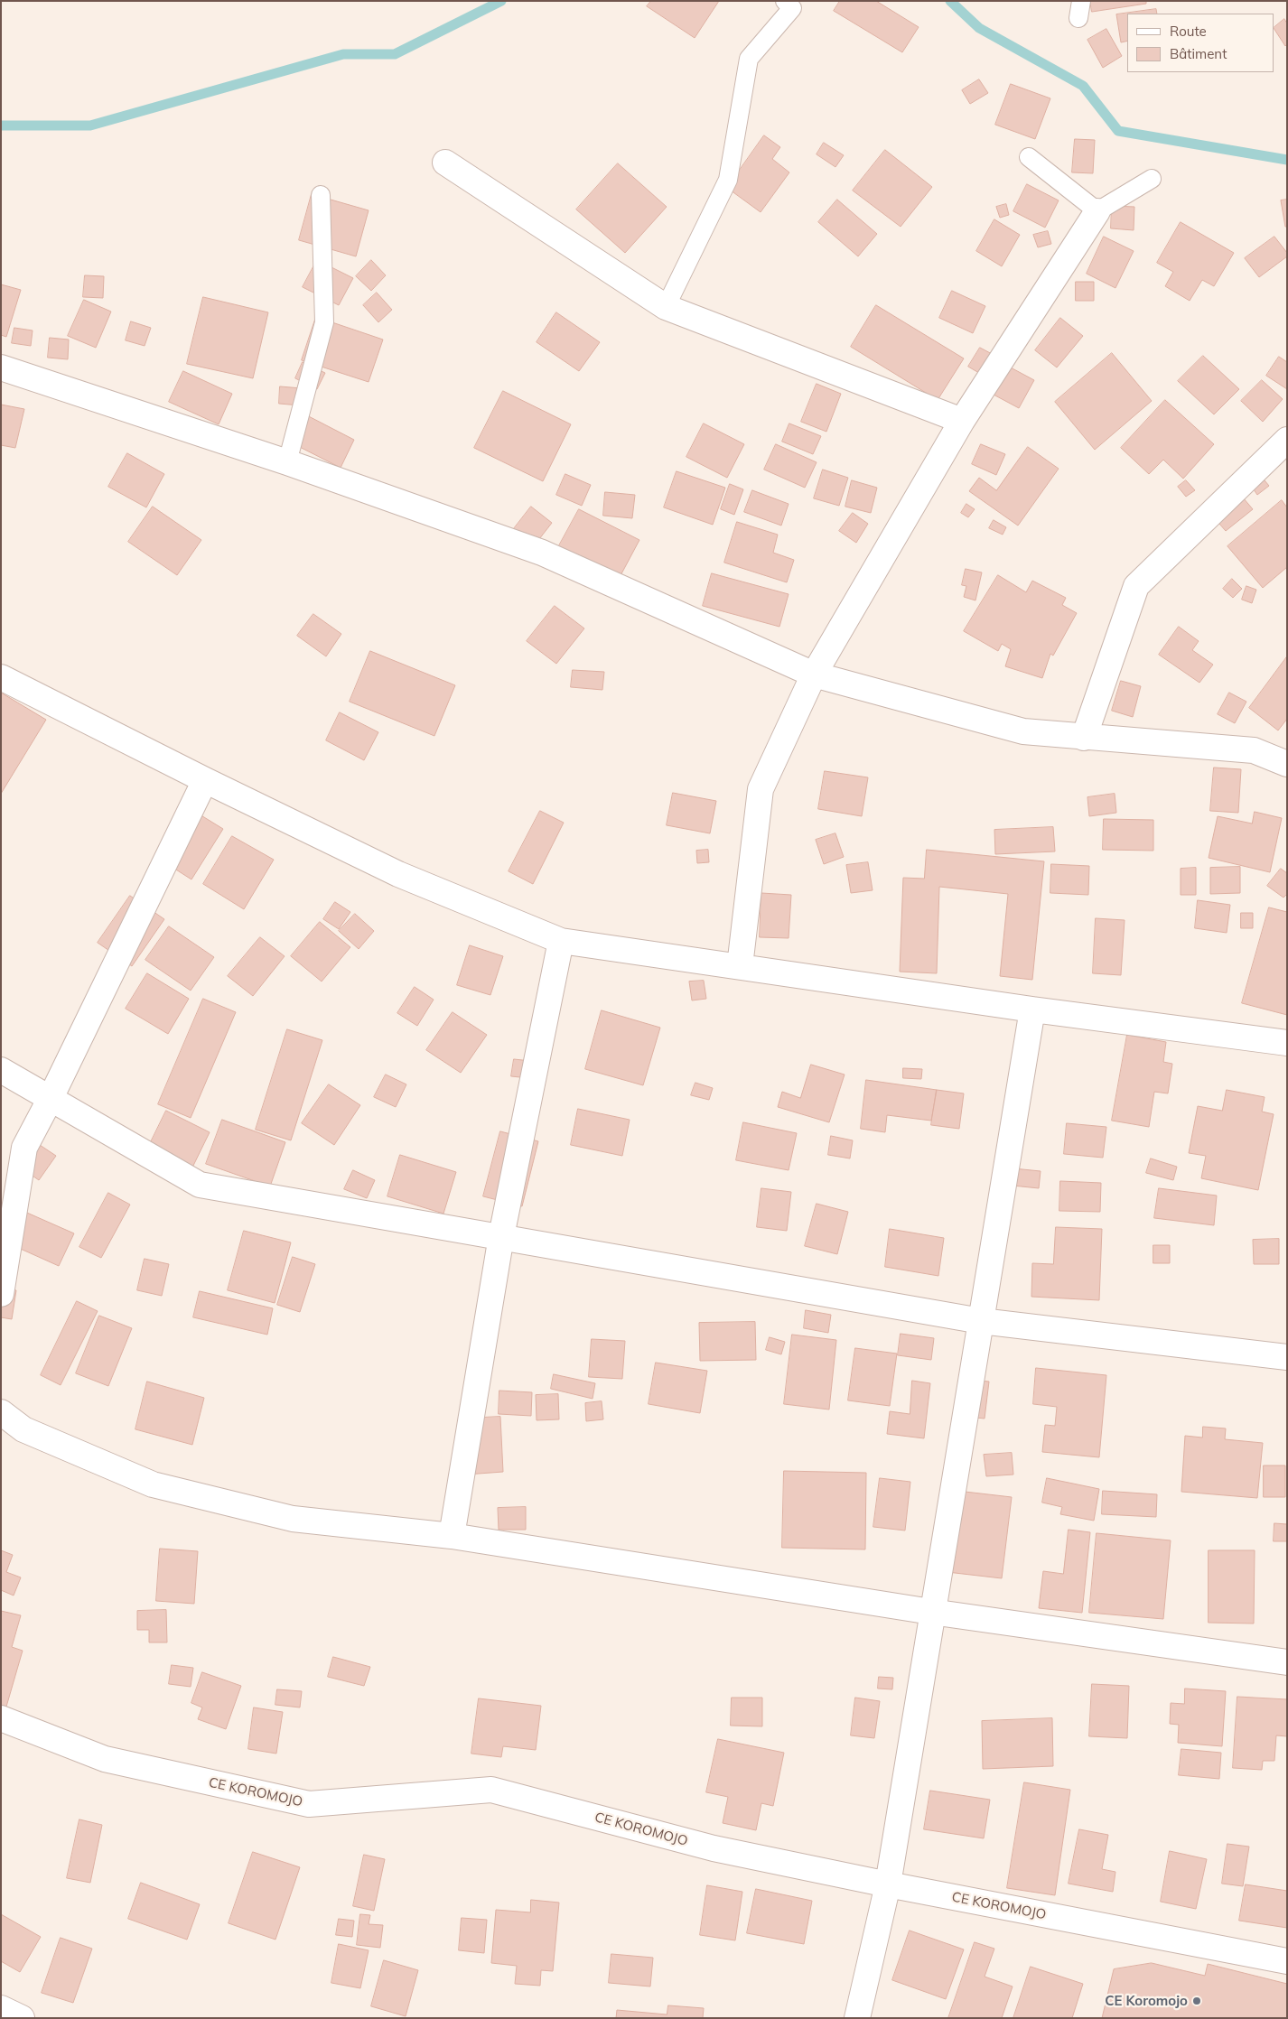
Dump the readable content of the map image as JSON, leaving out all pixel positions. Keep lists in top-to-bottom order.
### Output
{
  "streets": {
    "street": ["CE KOROMOJO"]
  },
  "places": ["CE Koromojo"],
  "legend": ["Route", "Bâtiment"]
}
